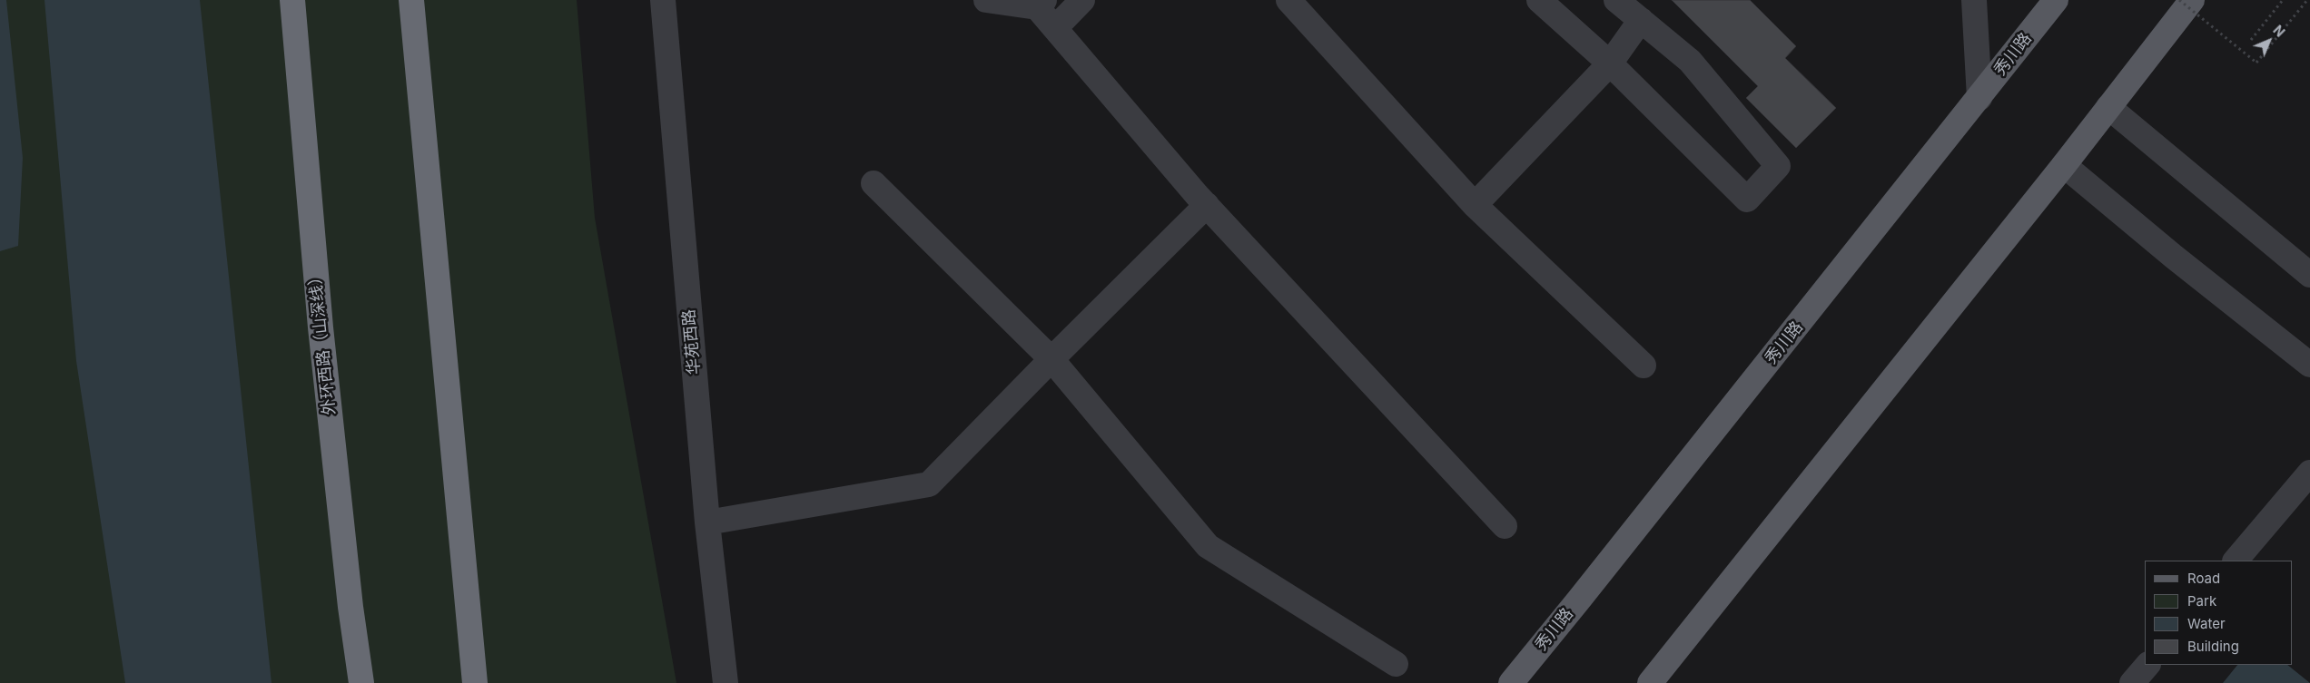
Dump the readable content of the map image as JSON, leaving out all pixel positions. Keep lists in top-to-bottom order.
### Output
{
  "streets": {
    "highway": ["外环西路（山深线）"],
    "main road": ["秀川路"],
    "street": ["华苑西路"]
  },
  "legend": [
    "Road",
    "Park",
    "Water",
    "Building"
  ],
  "north": "top right"
}
